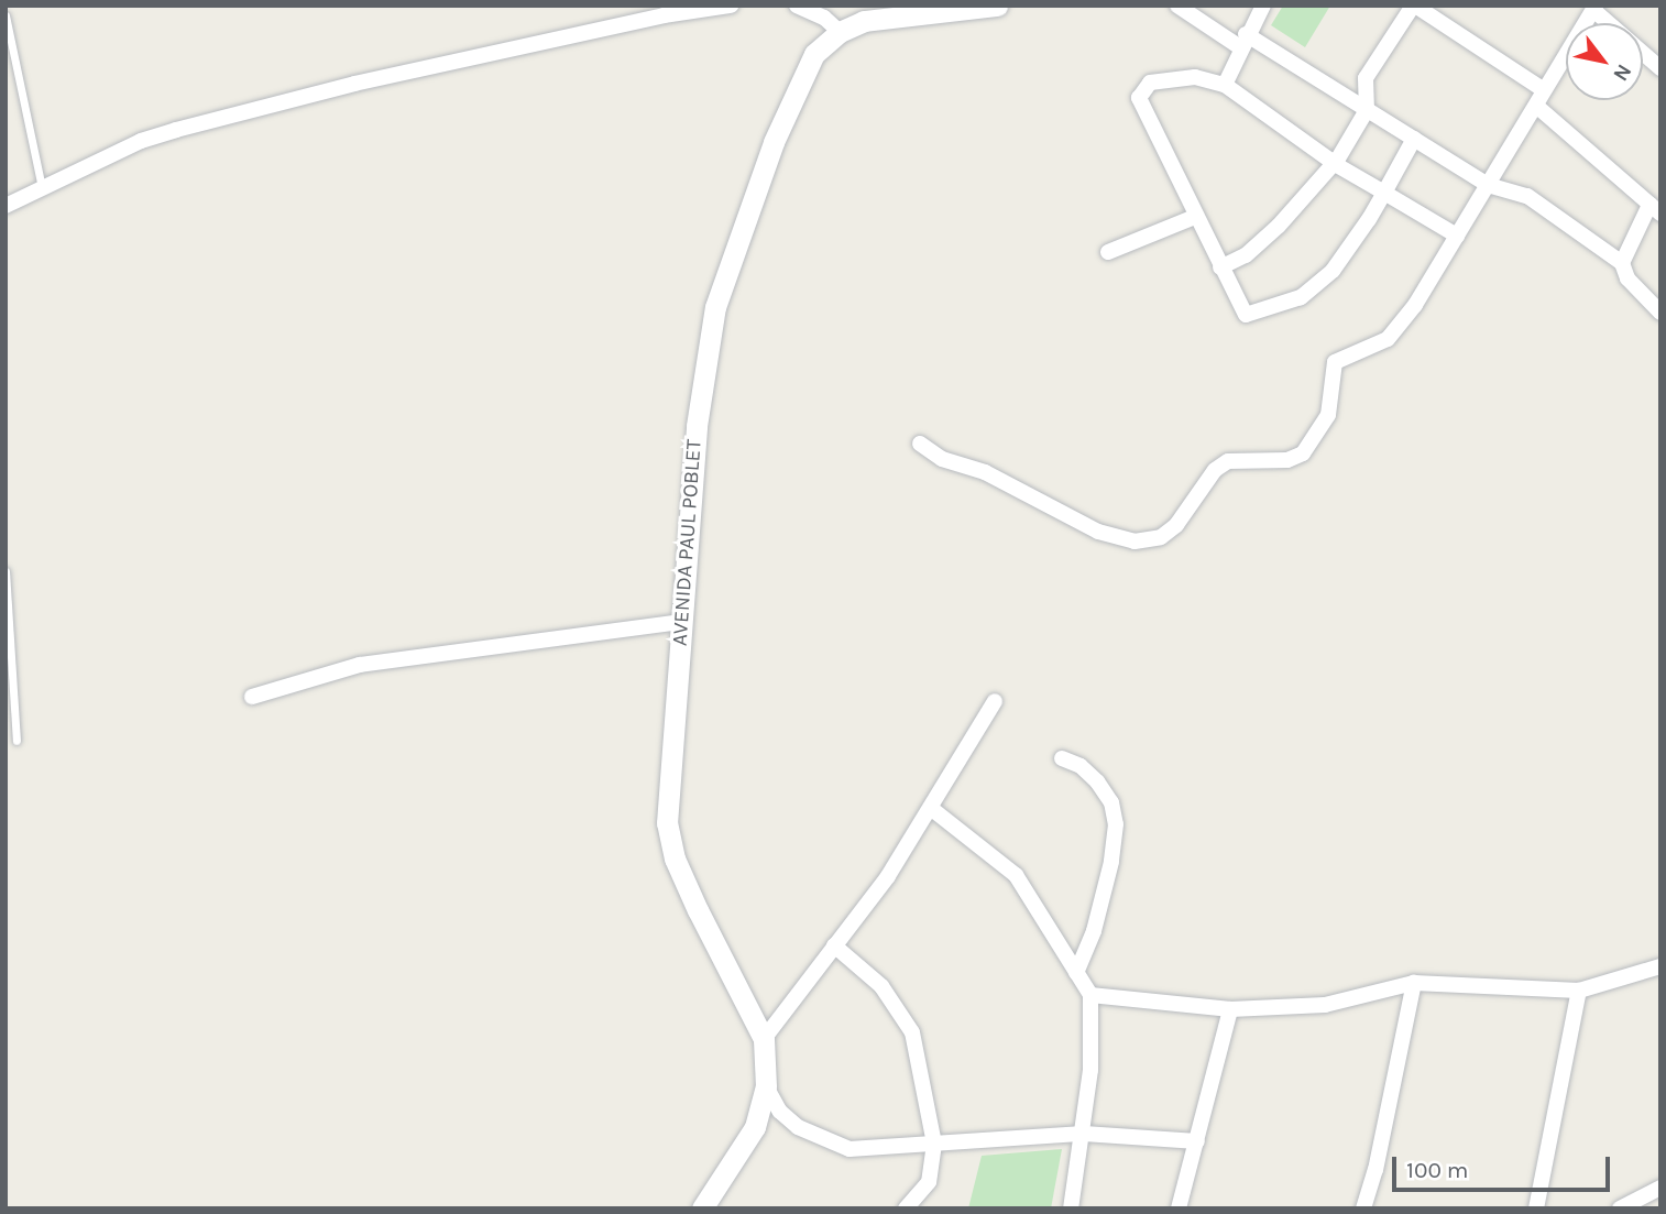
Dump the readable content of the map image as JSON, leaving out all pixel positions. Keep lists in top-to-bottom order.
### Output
{
  "streets": {
    "main road": ["AVENIDA PAUL POBLET"]
  },
  "scale_bar": "100 m",
  "north": "bottom right"
}
